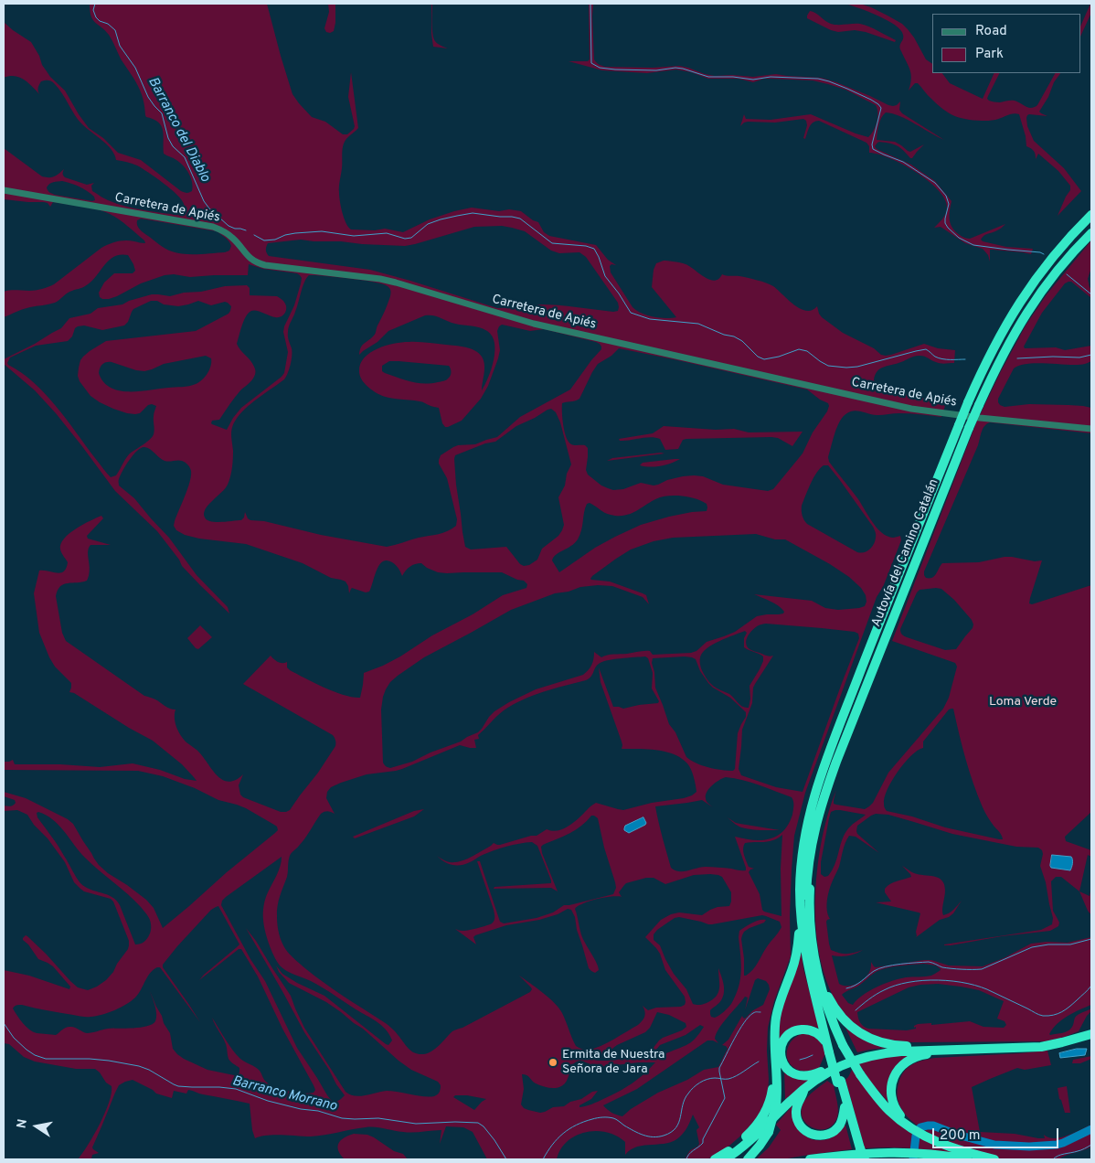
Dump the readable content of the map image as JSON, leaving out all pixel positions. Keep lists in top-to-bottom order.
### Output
{
  "streets": {
    "highway": ["Autovía del Camino Catalán"],
    "street": ["Carretera de Apiés"]
  },
  "water": ["Barranco del Diablo", "Barranco Morrano"],
  "parks": ["Loma Verde"],
  "places": ["Ermita de Nuestra Señora de Jara"],
  "legend": ["Road", "Park"],
  "scale_bar": "200 m",
  "north": "left"
}
